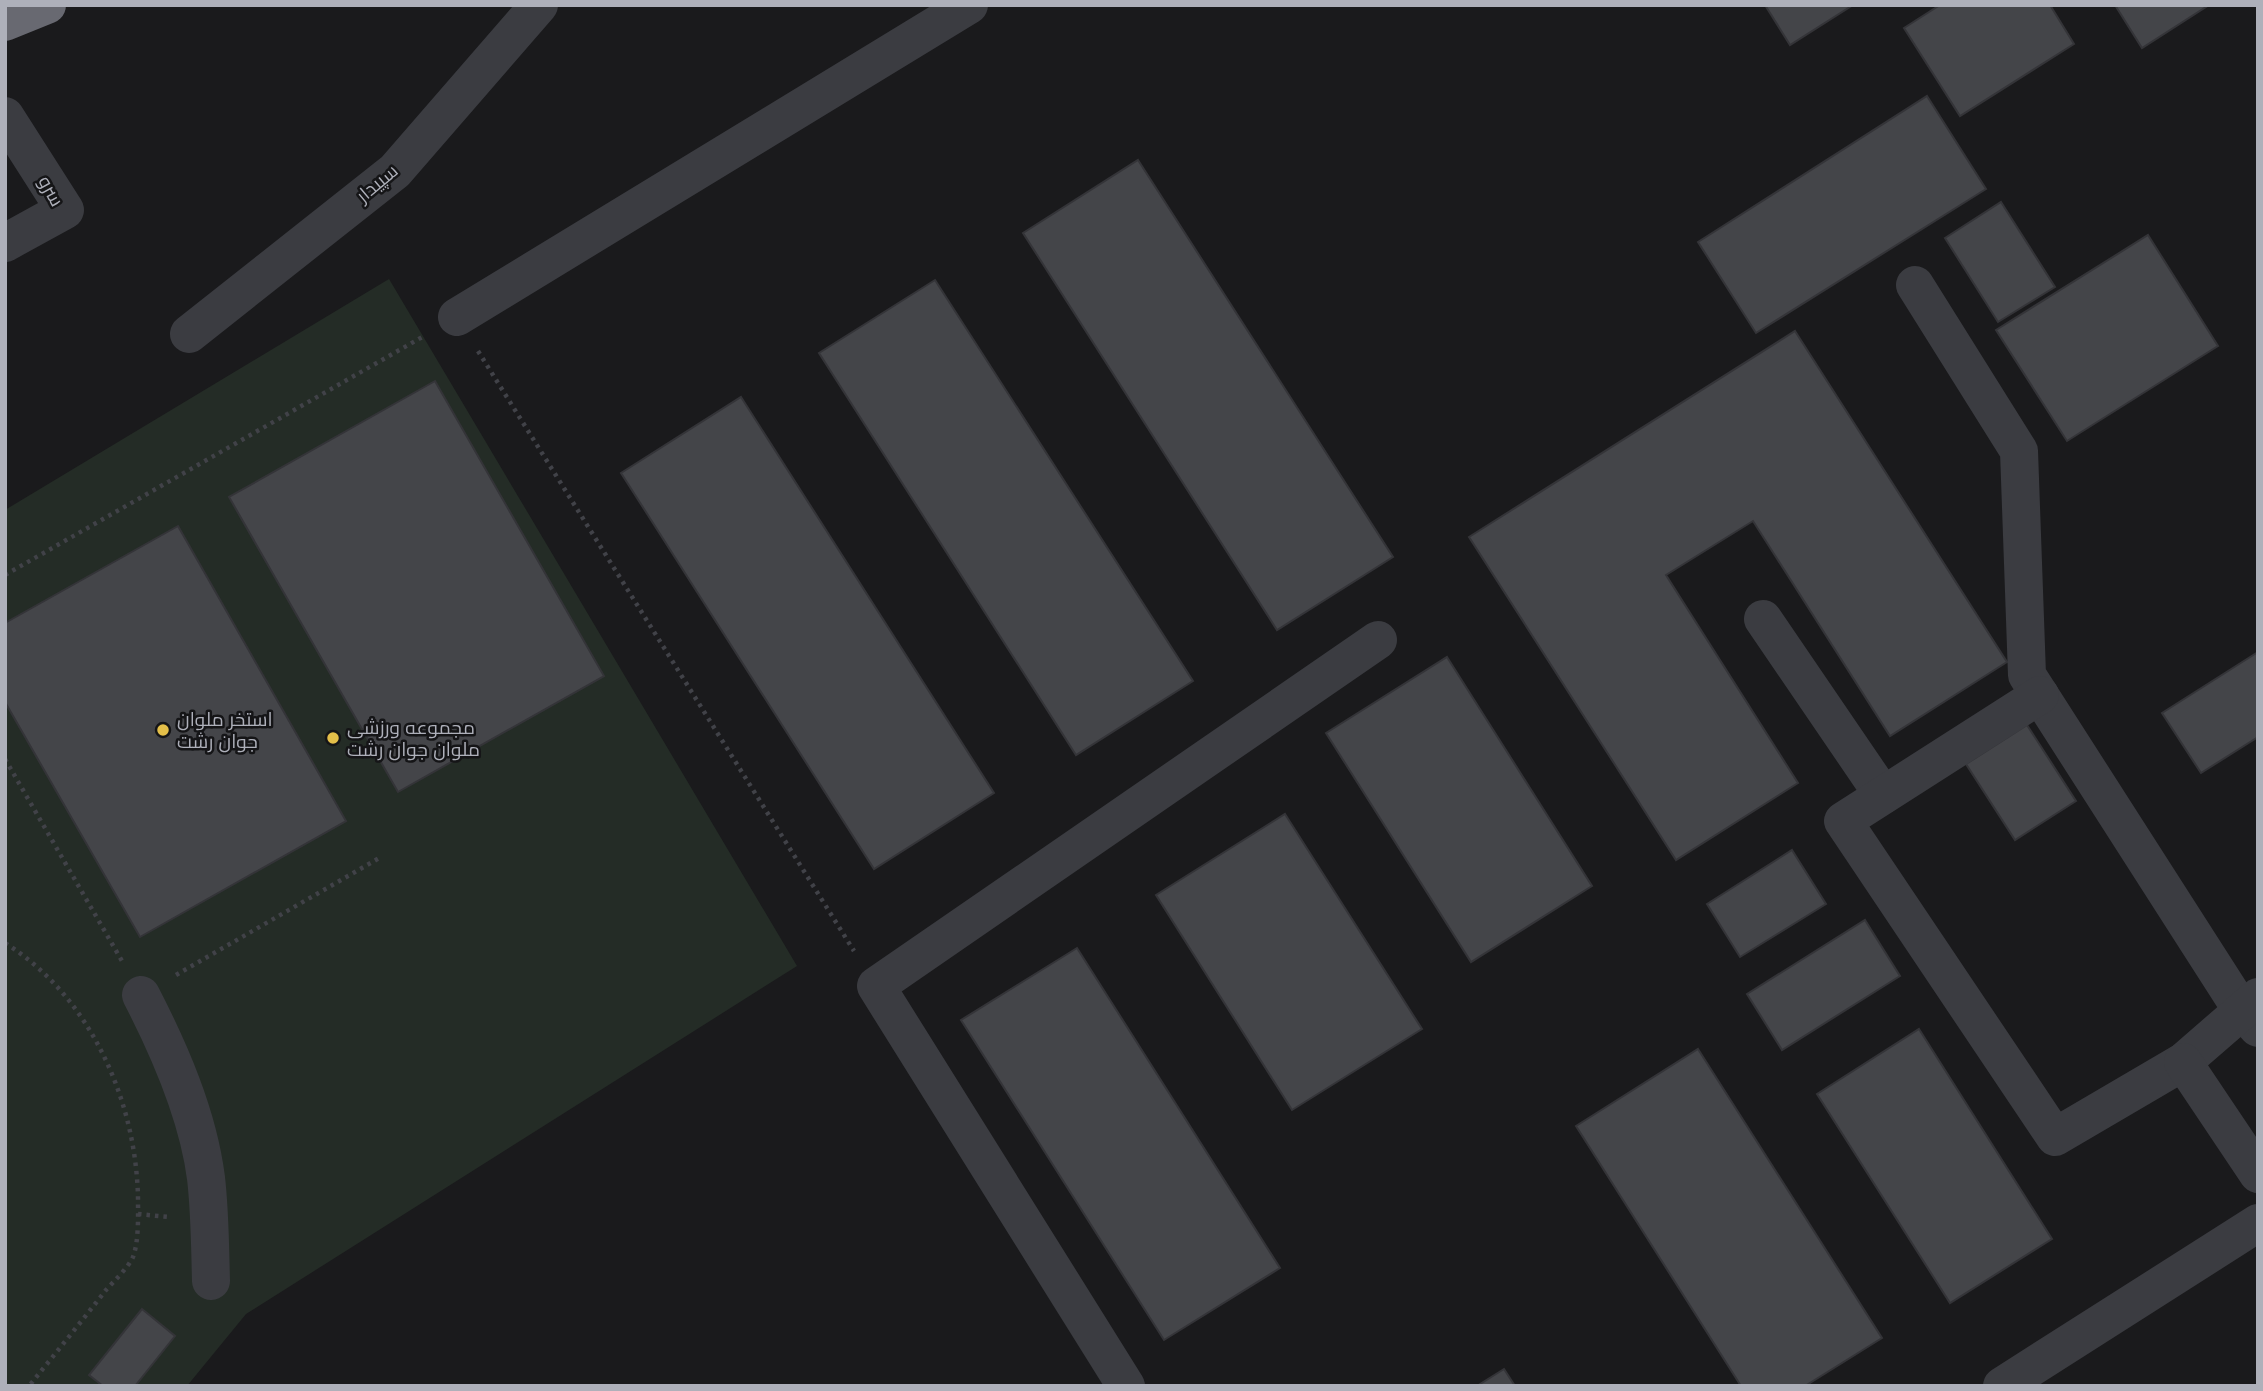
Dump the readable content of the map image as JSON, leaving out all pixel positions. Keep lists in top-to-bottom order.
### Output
{
  "streets": {
    "street": ["سپیدار", "سرو"]
  },
  "places": ["استخر ملوان جوان رشت", "مجموعه ورزشی ملوان جوان رشت"]
}
